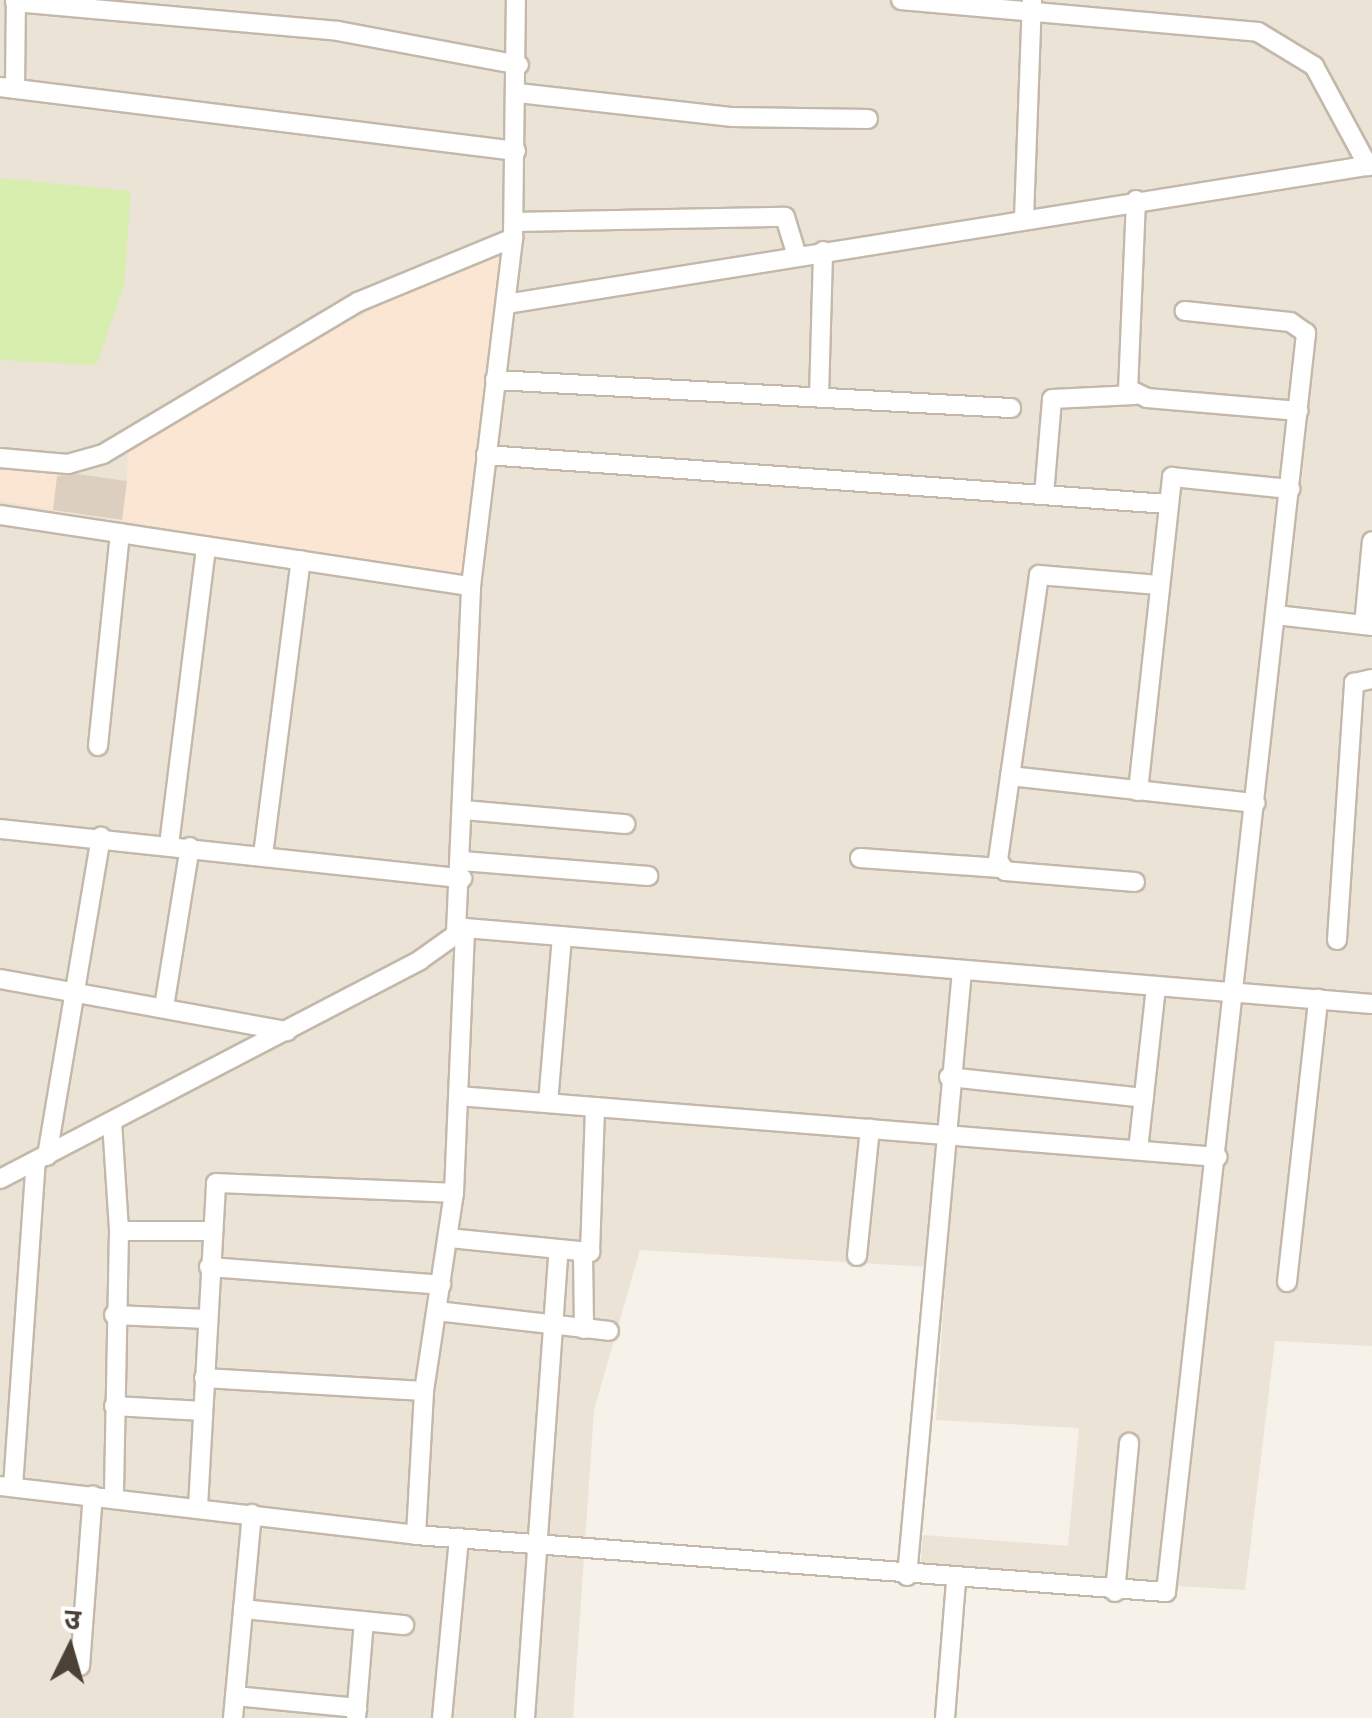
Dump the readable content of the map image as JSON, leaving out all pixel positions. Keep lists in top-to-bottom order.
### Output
{
  "north": "top"
}
